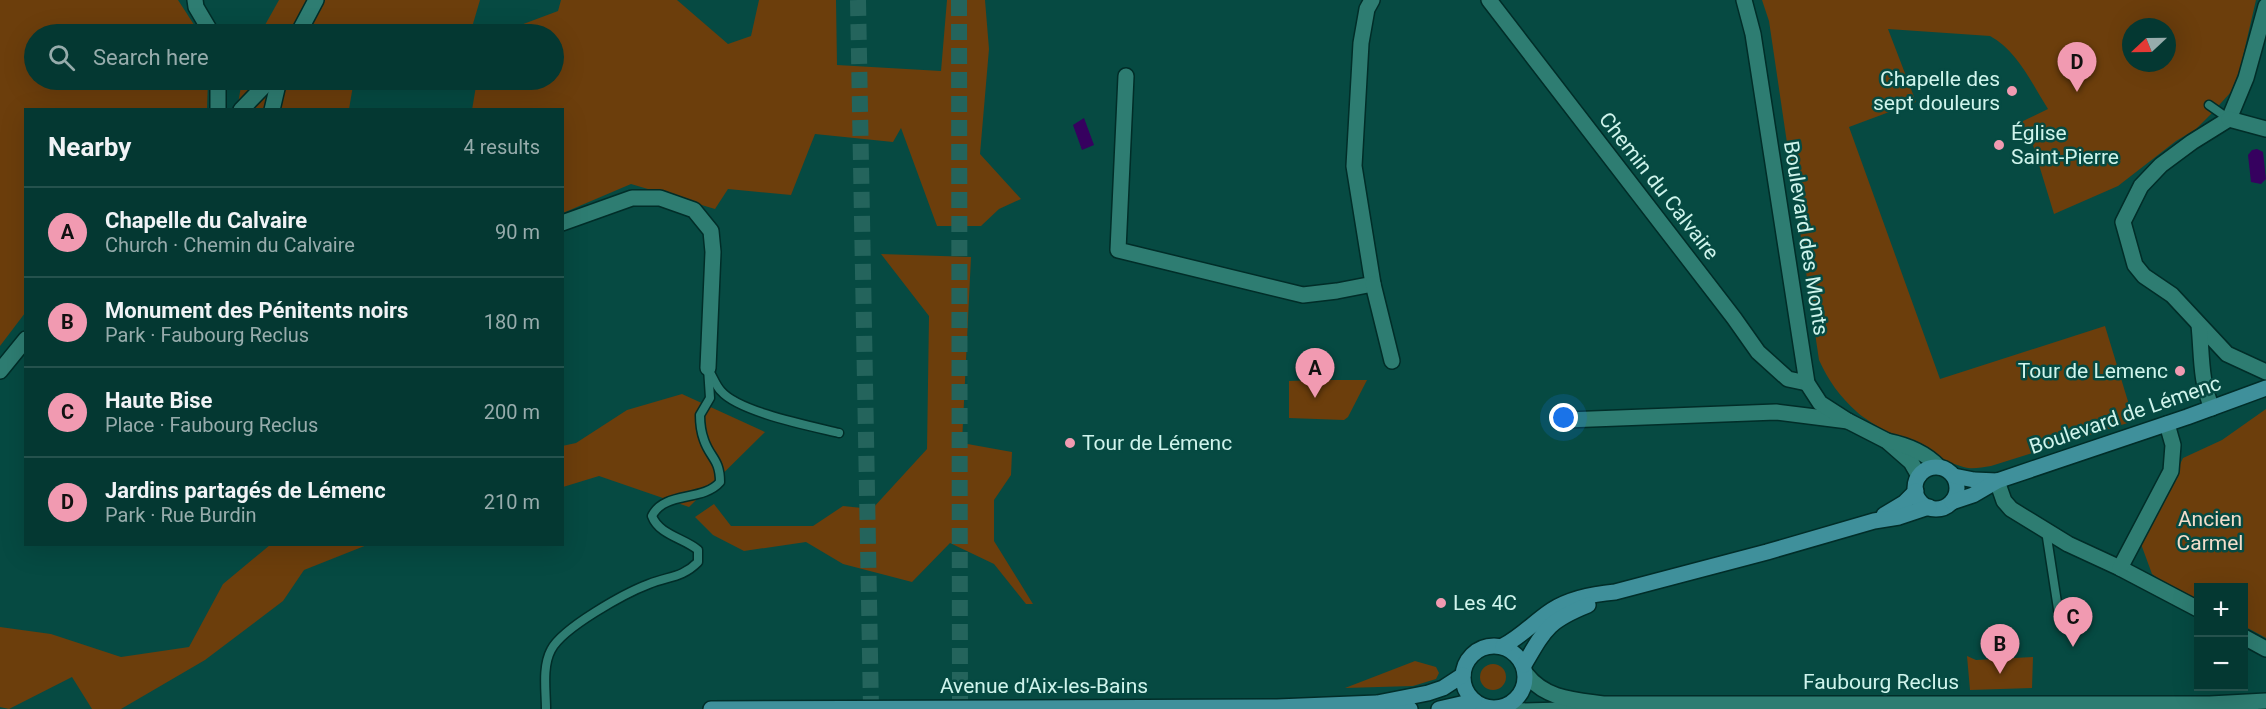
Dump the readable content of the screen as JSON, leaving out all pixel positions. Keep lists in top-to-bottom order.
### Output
{
  "streets": {
    "main road": ["Boulevard de Lémenc", "Avenue d'Aix-les-Bains"],
    "street": ["Chemin du Calvaire", "Boulevard des Monts", "Faubourg Reclus"]
  },
  "crossings": [
    ["Chemin du Calvaire", "Boulevard des Monts"],
    ["Faubourg Reclus", "Avenue d'Aix-les-Bains"]
  ],
  "parks": ["Ancien Carmel"],
  "places": [
    "Chapelle des sept douleurs",
    "Église Saint-Pierre",
    "Tour de Lemenc",
    "Tour de Lémenc",
    "Les 4C"
  ],
  "north": "left",
  "page": {
    "search": "Search here",
    "pins": [
      "D",
      "A",
      "C",
      "B"
    ],
    "heading": ["Nearby", "4 results"],
    "list": [
      {
        "mark": "A",
        "name": "Chapelle du Calvaire",
        "note": "Church · Chemin du Calvaire",
        "value": "90 m"
      },
      {
        "mark": "B",
        "name": "Monument des Pénitents noirs",
        "note": "Park · Faubourg Reclus",
        "value": "180 m"
      },
      {
        "mark": "C",
        "name": "Haute Bise",
        "note": "Place · Faubourg Reclus",
        "value": "200 m"
      },
      {
        "mark": "D",
        "name": "Jardins partagés de Lémenc",
        "note": "Park · Rue Burdin",
        "value": "210 m"
      }
    ],
    "map_buttons": ["+", "−"]
  }
}
